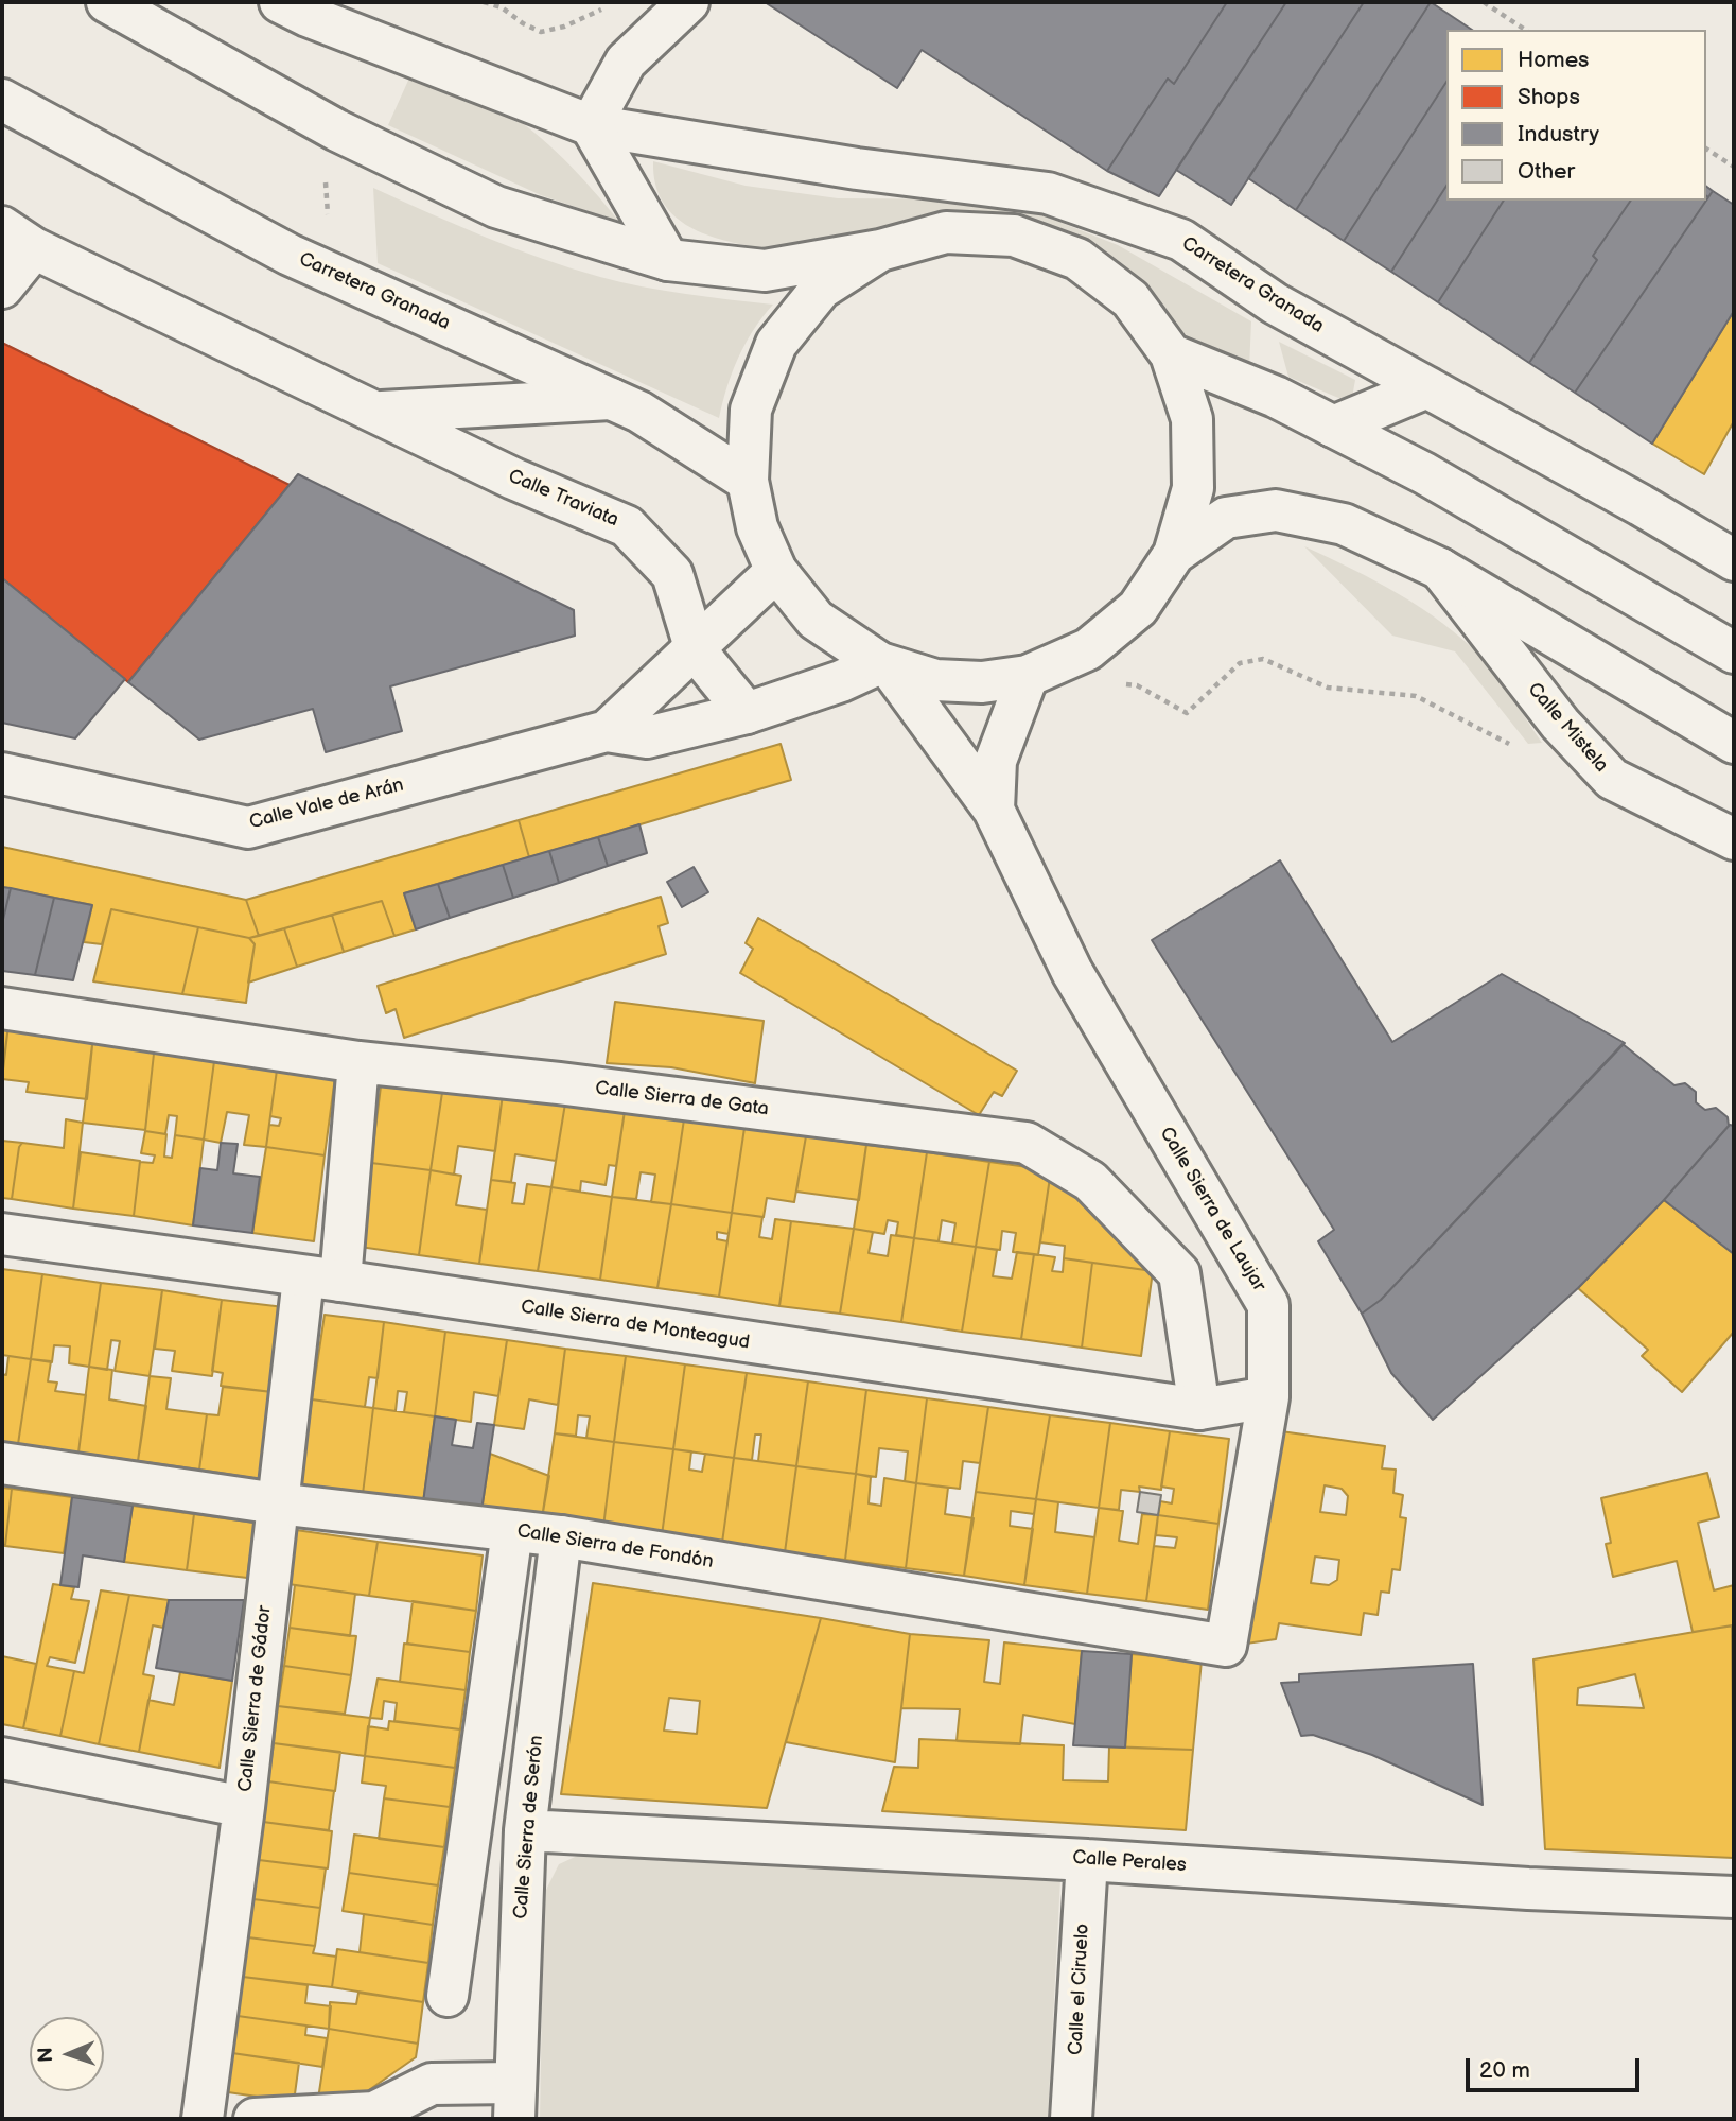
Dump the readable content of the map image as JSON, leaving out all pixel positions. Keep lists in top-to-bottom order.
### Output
{
  "streets": {
    "street": [
      "Carretera Granada",
      "Calle Traviata",
      "Calle Mistela",
      "Calle Vale de Arán",
      "Calle Sierra de Gata",
      "Calle Sierra de Laujar",
      "Calle Sierra de Monteagud",
      "Calle Sierra de Fondón",
      "Calle Sierra de Gádor",
      "Calle Sierra de Serón",
      "Calle Perales",
      "Calle el Ciruelo"
    ]
  },
  "crossings": [
    ["Carretera Granada", "Calle Traviata"],
    ["Calle Traviata", "Calle Vale de Arán"],
    ["Calle Vale de Arán", "Calle Sierra de Laujar"],
    ["Calle Sierra de Gata", "Calle Sierra de Monteagud"],
    ["Calle Sierra de Gata", "Calle Sierra de Gádor"],
    ["Calle Sierra de Laujar", "Calle Sierra de Monteagud"],
    ["Calle Sierra de Laujar", "Calle Sierra de Fondón"],
    ["Calle Sierra de Monteagud", "Calle Sierra de Gádor"],
    ["Calle Sierra de Fondón", "Calle Sierra de Gádor"],
    ["Calle Sierra de Fondón", "Calle Sierra de Serón"],
    ["Calle Sierra de Serón", "Calle Perales"],
    ["Calle Perales", "Calle el Ciruelo"]
  ],
  "legend": [
    "Homes",
    "Shops",
    "Industry",
    "Other"
  ],
  "scale_bar": "20 m",
  "north": "left"
}
